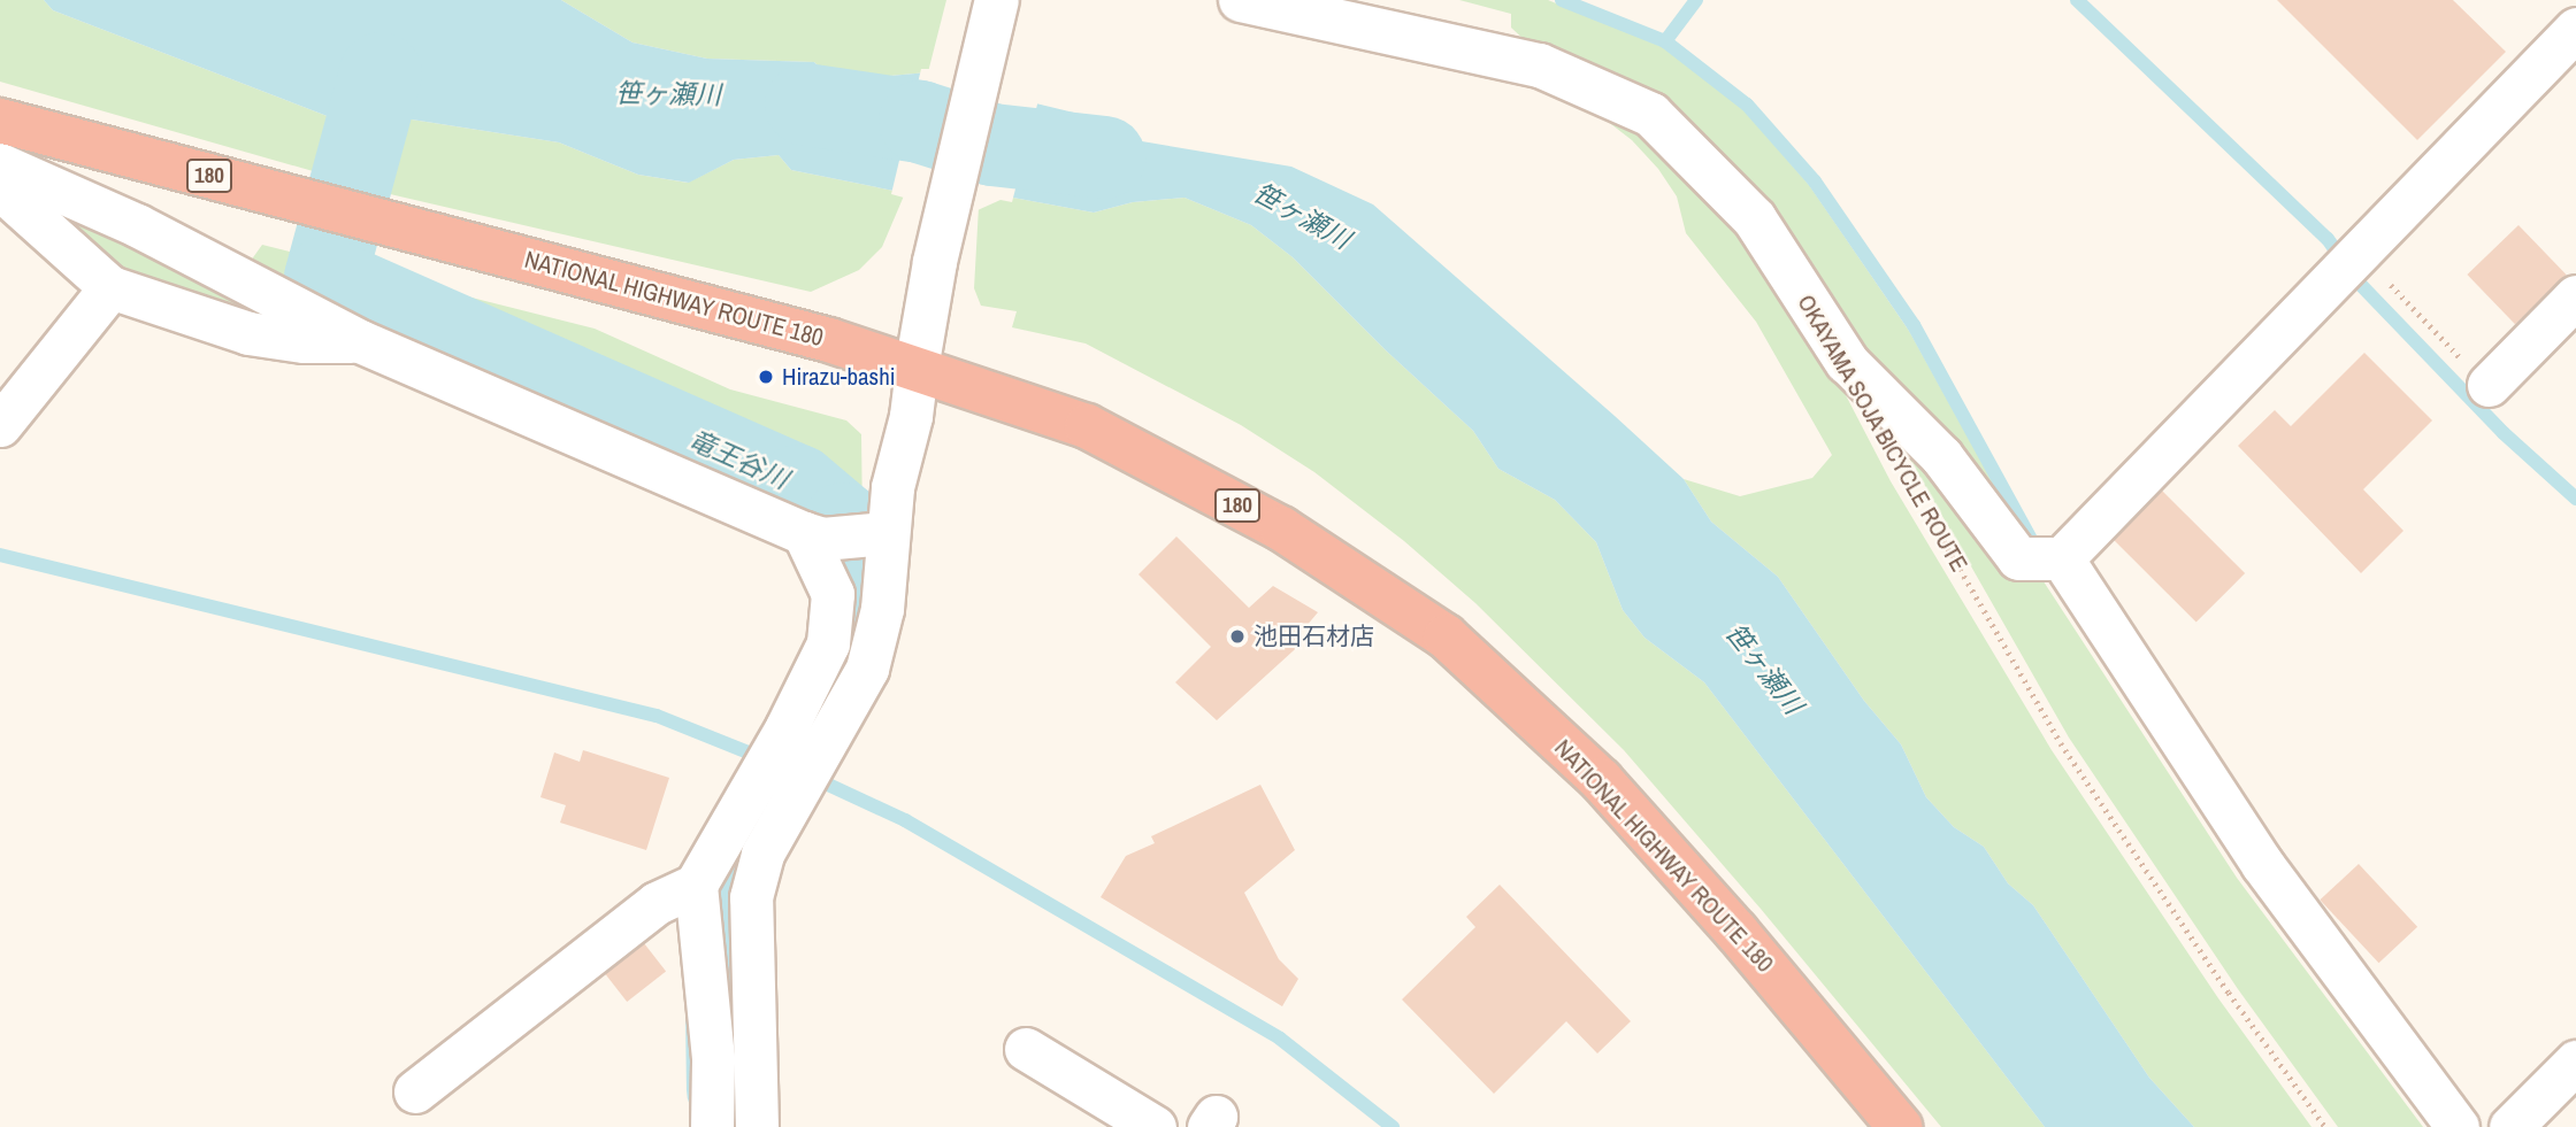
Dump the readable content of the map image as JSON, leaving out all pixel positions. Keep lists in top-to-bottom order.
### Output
{
  "streets": {
    "highway": ["180", "NATIONAL HIGHWAY ROUTE 180"],
    "main road": ["OKAYAMA SOJA BICYCLE ROUTE"]
  },
  "water": ["笹ヶ瀬川", "竜王谷川"],
  "places": ["Hirazu-bashi", "池田石材店"]
}
